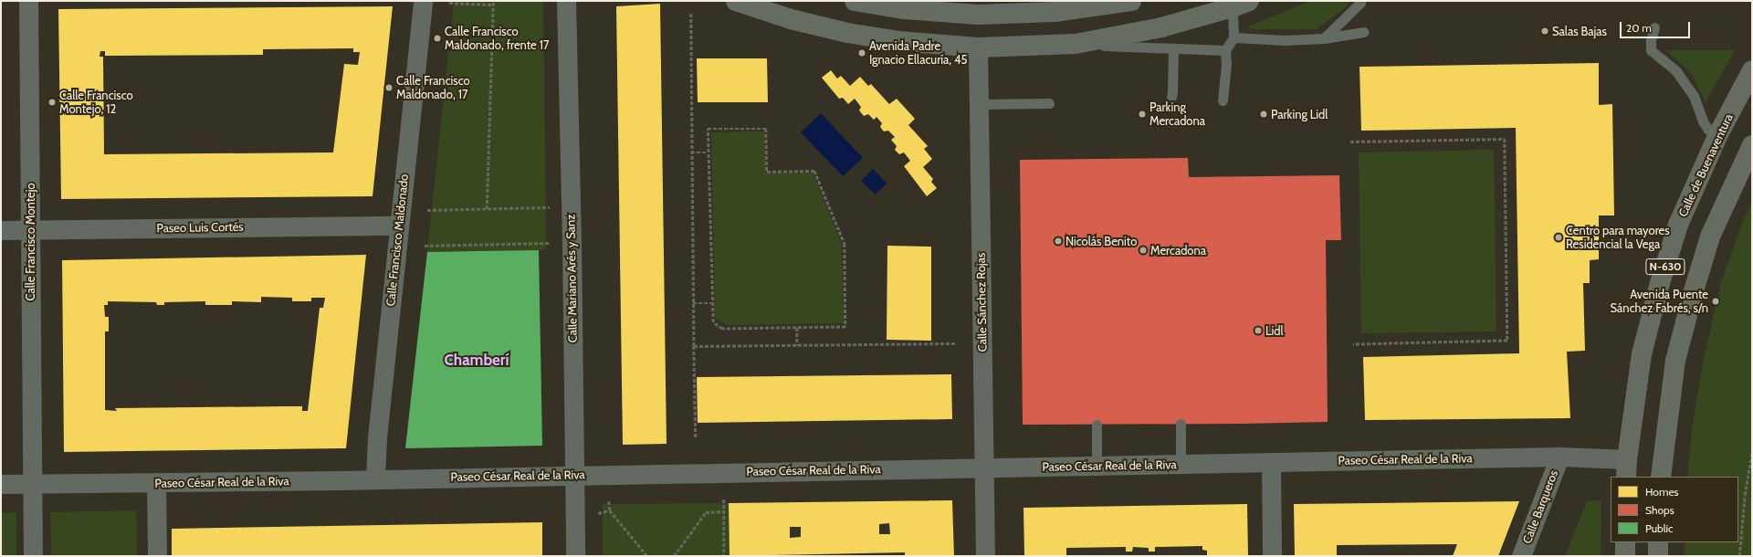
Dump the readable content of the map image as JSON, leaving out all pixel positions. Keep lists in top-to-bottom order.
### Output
{
  "streets": {
    "highway": ["Calle de Buenaventura", "N-630"],
    "street": [
      "Paseo Luis Cortés",
      "Calle Francisco Maldonado",
      "Calle Francisco Montejo",
      "Calle Mariano Arés y Sanz",
      "Calle Sánchez Rojas",
      "Paseo César Real de la Riva",
      "Calle Barqueros"
    ]
  },
  "crossings": [
    ["Calle de Buenaventura", "Paseo César Real de la Riva"],
    ["Paseo Luis Cortés", "Calle Francisco Maldonado"],
    ["Paseo Luis Cortés", "Calle Francisco Montejo"],
    ["Calle Francisco Maldonado", "Paseo César Real de la Riva"],
    ["Calle Francisco Montejo", "Paseo César Real de la Riva"],
    ["Calle Mariano Arés y Sanz", "Paseo César Real de la Riva"],
    ["Calle Sánchez Rojas", "Paseo César Real de la Riva"],
    ["Paseo César Real de la Riva", "Calle Barqueros"]
  ],
  "districts": ["Chamberí"],
  "places": [
    "Salas Bajas",
    "Calle Francisco Maldonado, frente 17",
    "Avenida Padre Ignacio Ellacuría, 45",
    "Calle Francisco Maldonado, 17",
    "Calle Francisco Montejo, 12",
    "Parking Mercadona",
    "Parking Lidl",
    "Centro para mayores Residencial la Vega",
    "Nicolás Benito",
    "Mercadona",
    "Avenida Puente Sánchez Fabrés, s/n",
    "Lidl"
  ],
  "legend": ["Homes", "Shops", "Public"],
  "scale_bar": "20 m"
}
